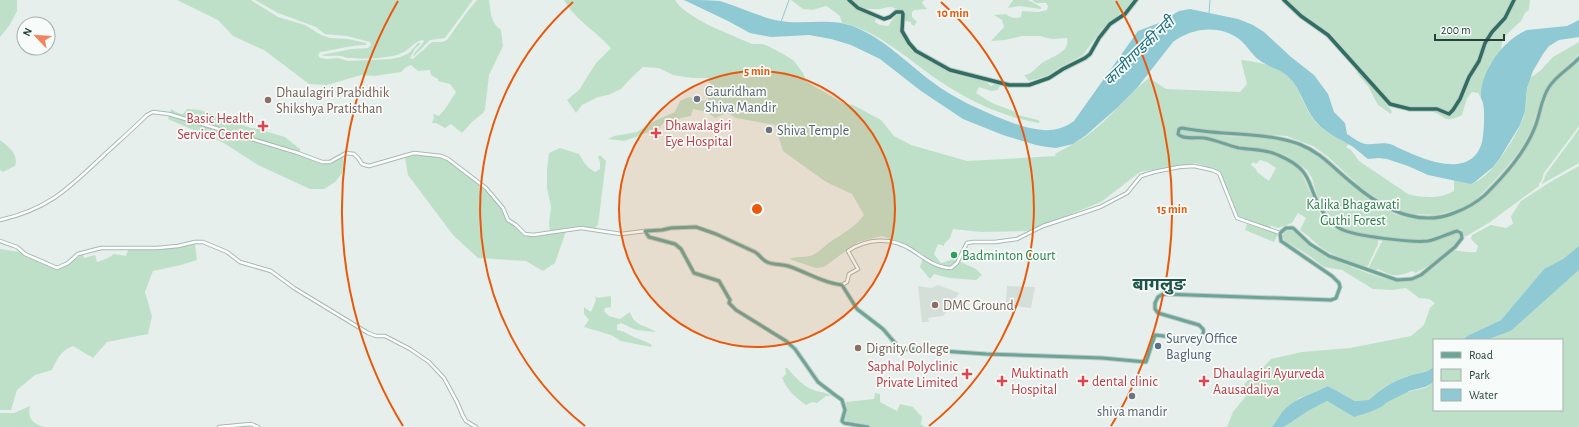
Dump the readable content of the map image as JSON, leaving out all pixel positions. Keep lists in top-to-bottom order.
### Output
{
  "districts": ["बागलुङ"],
  "water": ["कालीगण्डकी नदी"],
  "parks": ["Kalika Bhagawati Guthi Forest"],
  "places": {
    "other": [
      "Gauridham Shiva Mandir",
      "Dhaulagiri Prabidhik Shikshya Pratisthan",
      "Shiva Temple",
      "Badminton Court",
      "DMC Ground",
      "Survey Office Baglung",
      "Dignity College",
      "shiva mandir"
    ],
    "health": [
      "Basic Health Service Center",
      "Dhawalagiri Eye Hospital",
      "Saphal Polyclinic Private Limited",
      "Muktinath Hospital",
      "dental clinic",
      "Dhaulagiri Ayurveda Aausadaliya"
    ]
  },
  "legend": ["Road", "Park", "Water"],
  "scale_bar": "200 m",
  "north": "top left",
  "rings": ["10 min", "5 min", "15 min"]
}
